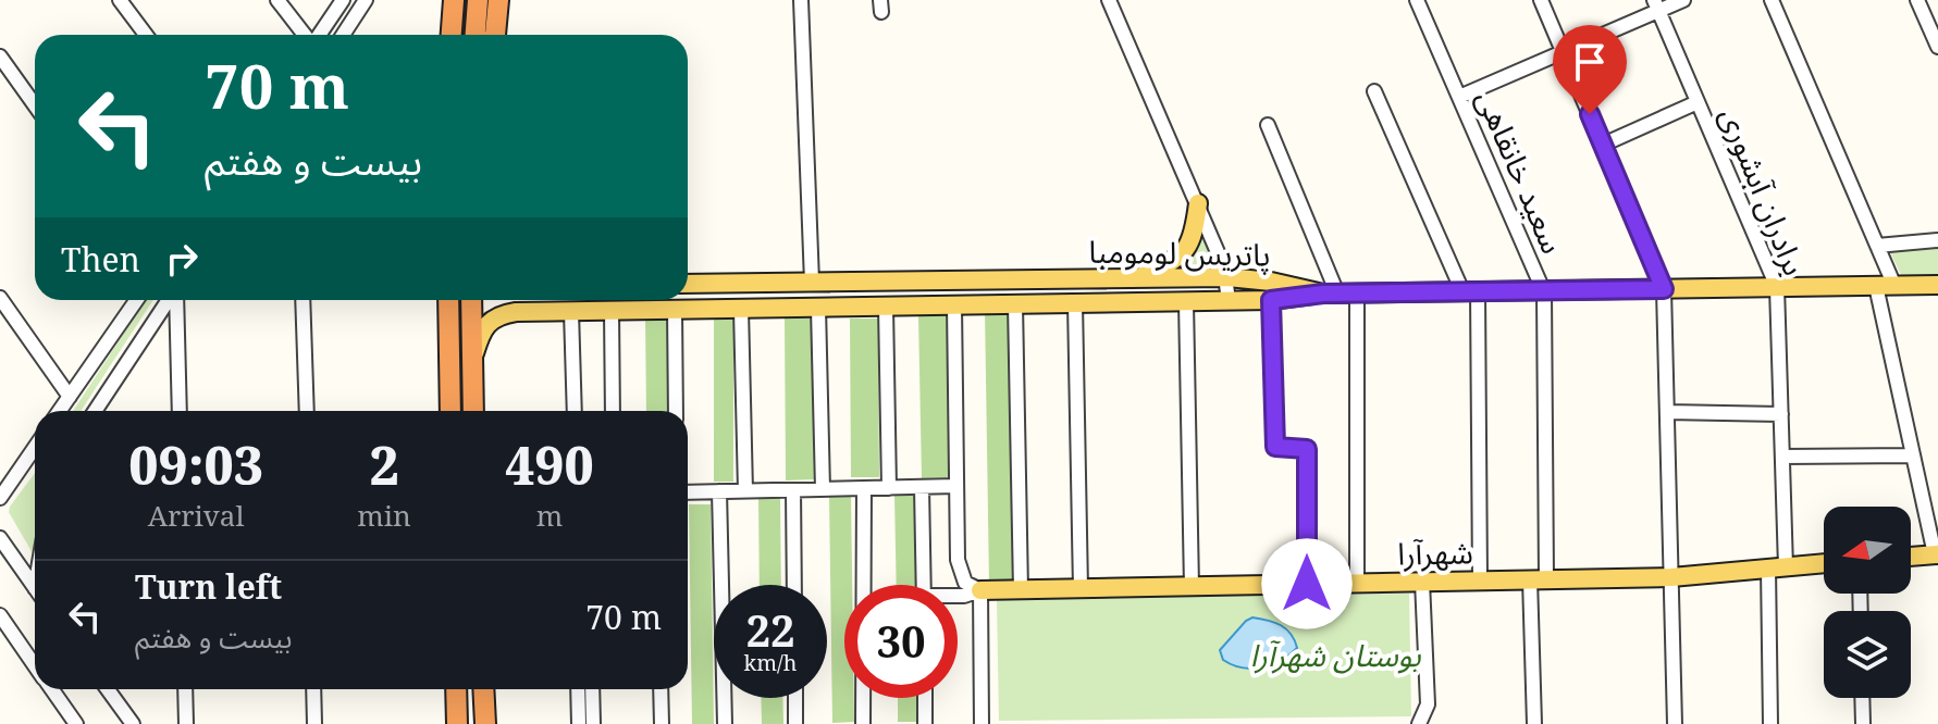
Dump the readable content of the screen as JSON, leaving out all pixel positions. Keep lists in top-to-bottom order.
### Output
{
  "streets": {
    "main road": ["پاتریس لومومبا", "شهرآرا"],
    "street": ["سعید خانقاهی", "برادران آبشوری"]
  },
  "crossings": [
    ["سعید خانقاهی", "پاتریس لومومبا"],
    ["سعید خانقاهی", "شهرآرا"],
    ["برادران آبشوری", "پاتریس لومومبا"],
    ["برادران آبشوری", "شهرآرا"]
  ],
  "parks": ["بوستان شهرآرا"],
  "north": "left",
  "page": {
    "turn": ["70 m", "بیست و هفتم"],
    "then": "Then",
    "eta": [
      "09:03",
      "Arrival",
      "2",
      "min",
      "490",
      "m"
    ],
    "list": [
      {
        "name": "Turn left",
        "note": "بیست و هفتم",
        "value": "70 m"
      }
    ],
    "speed": "22 km/h",
    "limit": "30"
  }
}
